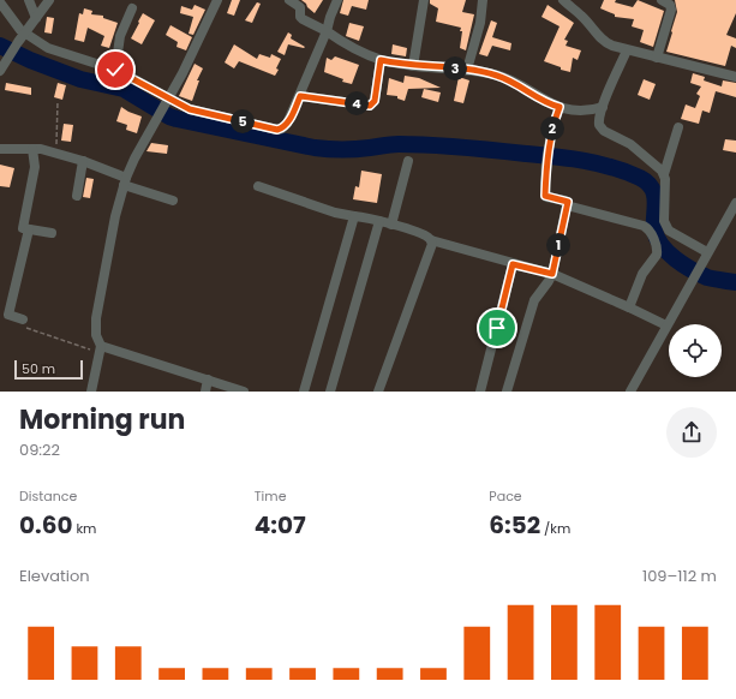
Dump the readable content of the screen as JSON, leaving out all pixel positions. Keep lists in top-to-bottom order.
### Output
{
  "scale_bar": "50 m",
  "page": {
    "pins": [
      "3",
      "4",
      "5",
      "2",
      "1"
    ],
    "scale": "50 m",
    "heading": ["Morning run", "09:22"],
    "stats": [
      ["Distance", "0.60 km"],
      ["Time", "4:07"],
      ["Pace", "6:52 /km"]
    ],
    "chart": ["Elevation", "109–112 m"]
  }
}
